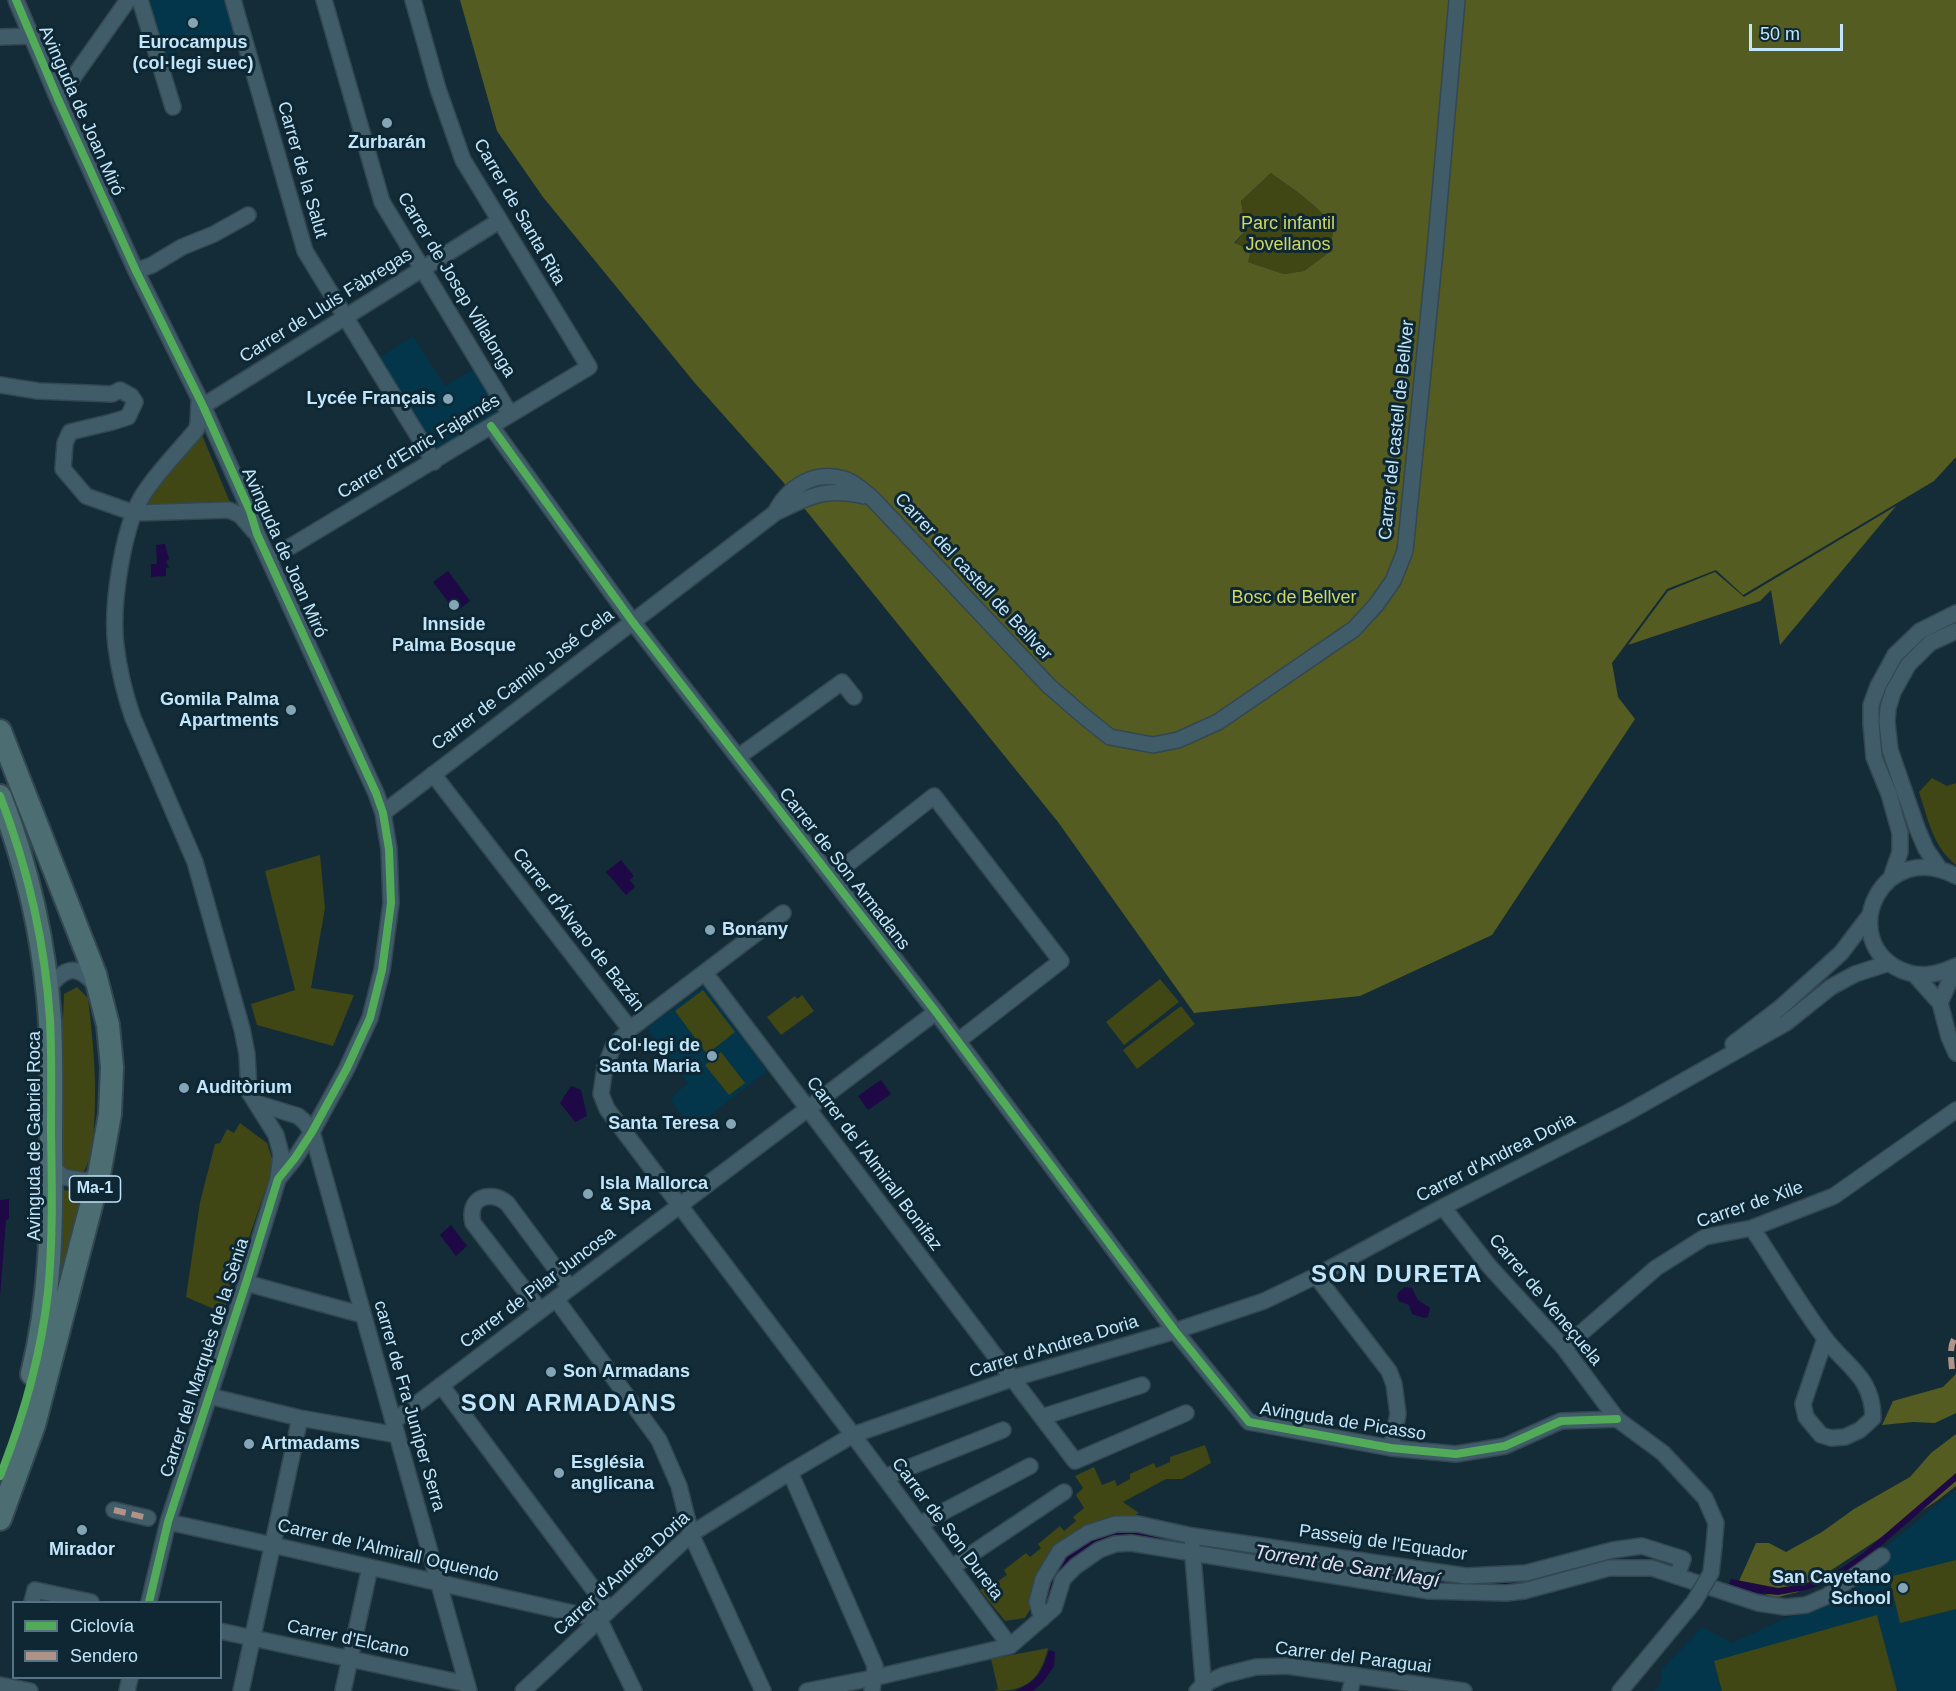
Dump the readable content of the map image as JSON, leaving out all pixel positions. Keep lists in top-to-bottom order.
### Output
{
  "streets": {
    "highway": ["Avinguda de Gabriel Roca", "Ma-1"],
    "street": [
      "Avinguda de Joan Miró",
      "Carrer de la Salut",
      "Carrer de Santa Rita",
      "Carrer de Josep Villalonga",
      "Carrer de Lluis Fàbregas",
      "Carrer del castell de Bellver",
      "Carrer d'Enric Fajarnés",
      "Carrer de Camilo José Cela",
      "Carrer de Son Armadans",
      "Carrer d'Álvaro de Bazán",
      "Carrer d'Andrea Doria",
      "Carrer de l'Almirall Bonifaz",
      "Carrer de Xile",
      "Carrer de Pilar Juncosa",
      "Carrer de Veneçuela",
      "Carrer del Marquès de la Sènia",
      "carrer de Fra Juníper Serra",
      "Avinguda de Picasso",
      "Carrer de Son Dureta",
      "Passeig de l'Equador",
      "Carrer de l'Almirall Oquendo",
      "Carrer d'Elcano",
      "Carrer del Paraguai"
    ]
  },
  "crossings": [
    ["Avinguda de Joan Miró", "Carrer de Lluis Fàbregas"],
    ["Avinguda de Joan Miró", "Carrer d'Enric Fajarnés"],
    ["Avinguda de Joan Miró", "Carrer de Camilo José Cela"],
    ["Avinguda de Joan Miró", "Carrer del Marquès de la Sènia"],
    ["Avinguda de Joan Miró", "carrer de Fra Juníper Serra"],
    ["Carrer de la Salut", "Carrer de Lluis Fàbregas"],
    ["Carrer de la Salut", "Carrer d'Enric Fajarnés"],
    ["Carrer de Santa Rita", "Carrer de Lluis Fàbregas"],
    ["Carrer de Santa Rita", "Carrer d'Enric Fajarnés"],
    ["Carrer de Josep Villalonga", "Carrer de Lluis Fàbregas"],
    ["Carrer de Josep Villalonga", "Carrer d'Enric Fajarnés"],
    ["Carrer del castell de Bellver", "Carrer de Camilo José Cela"],
    ["Carrer d'Enric Fajarnés", "Carrer de Son Armadans"],
    ["Carrer de Camilo José Cela", "Carrer de Son Armadans"],
    ["Carrer de Camilo José Cela", "Carrer d'Álvaro de Bazán"],
    ["Carrer de Son Armadans", "Carrer d'Andrea Doria"],
    ["Carrer de Son Armadans", "Carrer de Pilar Juncosa"],
    ["Carrer de Son Armadans", "Avinguda de Picasso"],
    ["Carrer d'Álvaro de Bazán", "Carrer d'Andrea Doria"],
    ["Carrer d'Álvaro de Bazán", "Carrer de Pilar Juncosa"],
    ["Carrer d'Álvaro de Bazán", "Carrer de Son Dureta"],
    ["Carrer d'Andrea Doria", "Carrer de l'Almirall Bonifaz"],
    ["Carrer d'Andrea Doria", "Carrer de Veneçuela"],
    ["Carrer d'Andrea Doria", "Avinguda de Picasso"],
    ["Carrer d'Andrea Doria", "Carrer de Son Dureta"],
    ["Carrer d'Andrea Doria", "Carrer de l'Almirall Oquendo"],
    ["Carrer de l'Almirall Bonifaz", "Carrer de Pilar Juncosa"],
    ["Carrer de Xile", "Carrer de Veneçuela"],
    ["Carrer de Pilar Juncosa", "carrer de Fra Juníper Serra"],
    ["Carrer de Veneçuela", "Avinguda de Picasso"],
    ["Carrer del Marquès de la Sènia", "carrer de Fra Juníper Serra"],
    ["Carrer del Marquès de la Sènia", "Carrer de l'Almirall Oquendo"],
    ["carrer de Fra Juníper Serra", "Carrer de l'Almirall Oquendo"],
    ["carrer de Fra Juníper Serra", "Carrer d'Elcano"]
  ],
  "districts": ["SON DURETA", "SON ARMADANS"],
  "water": ["Torrent de Sant Magí"],
  "parks": ["Parc infantil Jovellanos", "Bosc de Bellver"],
  "places": [
    "Eurocampus (col·legi suec)",
    "Zurbarán",
    "Lycée Français",
    "Innside Palma Bosque",
    "Gomila Palma Apartments",
    "Bonany",
    "Col·legi de Santa Maria",
    "Auditòrium",
    "Santa Teresa",
    "Isla Mallorca & Spa",
    "Son Armadans",
    "Artmadams",
    "Església anglicana",
    "Mirador",
    "San Cayetano School"
  ],
  "legend": ["Ciclovía", "Sendero"],
  "scale_bar": "50 m"
}
